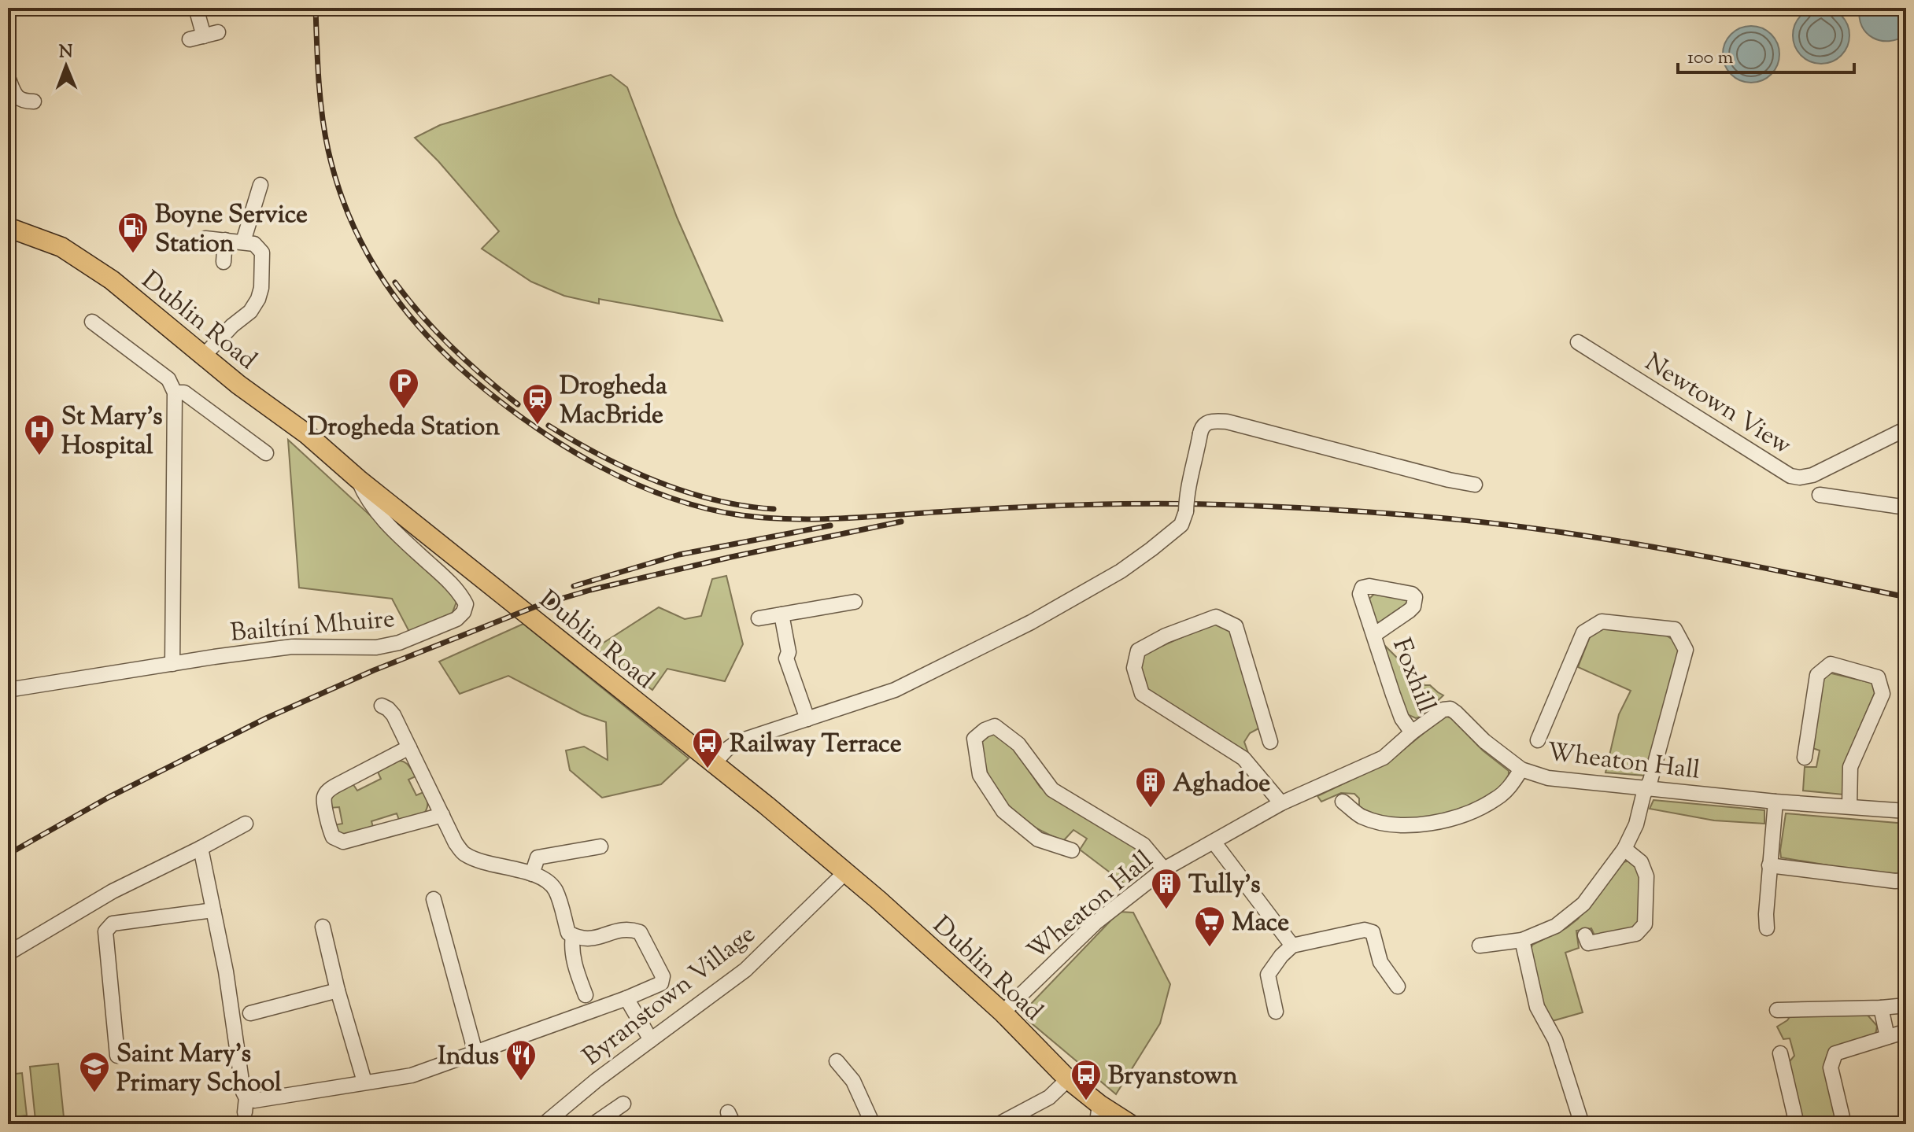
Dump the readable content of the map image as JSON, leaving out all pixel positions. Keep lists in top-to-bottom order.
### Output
{
  "streets": {
    "main road": ["Dublin Road"],
    "street": [
      "Newtown View",
      "Bailtíní Mhuire",
      "Foxhill",
      "Wheaton Hall",
      "Byranstown Village"
    ]
  },
  "crossings": [
    ["Dublin Road", "Bailtíní Mhuire"],
    ["Dublin Road", "Wheaton Hall"],
    ["Dublin Road", "Byranstown Village"],
    ["Foxhill", "Wheaton Hall"]
  ],
  "places": {
    "fuel station": ["Boyne Service Station"],
    "parking": ["Drogheda Station"],
    "station": ["Drogheda MacBride"],
    "hospital": ["St Mary's Hospital"],
    "bus stop": ["Railway Terrace", "Bryanstown"],
    "building": ["Aghadoe", "Tully's"],
    "supermarket": ["Mace"],
    "restaurant": ["Indus"],
    "school or university": ["Saint Mary's Primary School"]
  },
  "scale_bar": "100 m",
  "north": "top"
}
